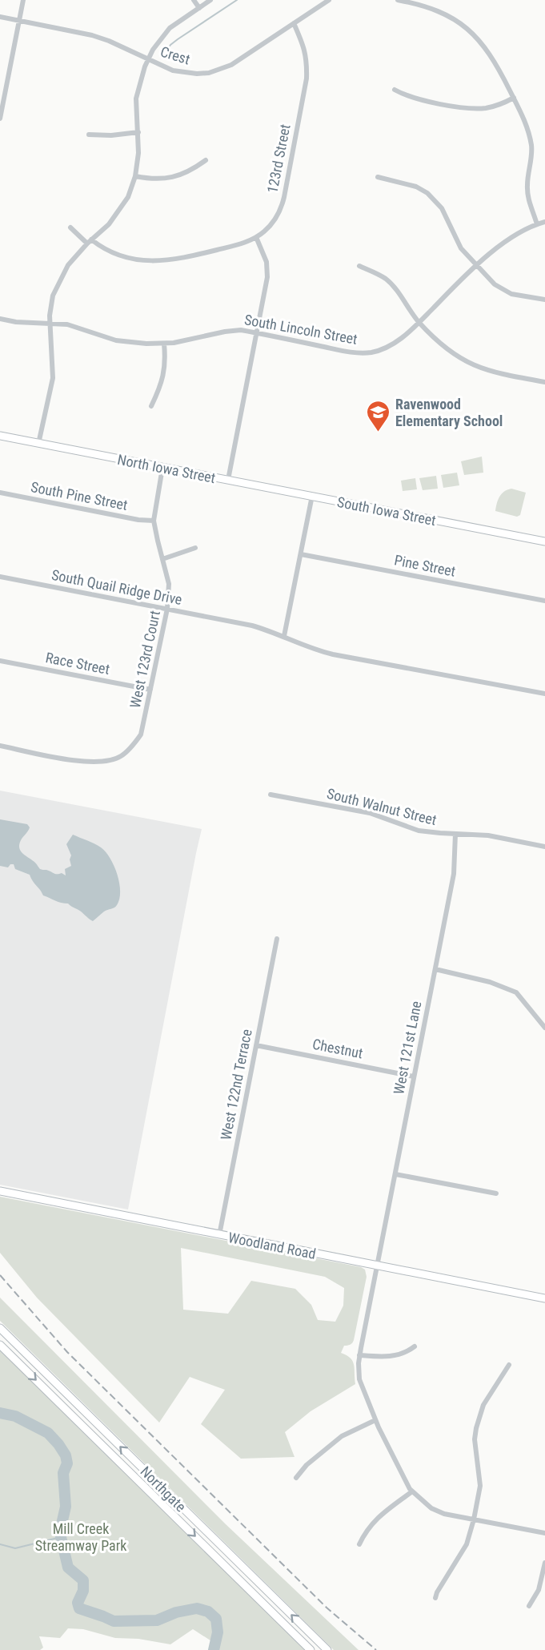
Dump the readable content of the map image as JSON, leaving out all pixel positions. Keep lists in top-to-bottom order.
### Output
{
  "streets": {
    "main road": [
      "North Iowa Street",
      "South Iowa Street",
      "Woodland Road",
      "Northgate"
    ],
    "street": [
      "Crest",
      "123rd Street",
      "South Lincoln Street",
      "South Pine Street",
      "Pine Street",
      "South Quail Ridge Drive",
      "West 123rd Court",
      "Race Street",
      "South Walnut Street",
      "West 121st Lane",
      "Chestnut",
      "West 122nd Terrace"
    ]
  },
  "crossings": [
    ["Crest", "123rd Street"],
    ["123rd Street", "North Iowa Street"],
    ["South Lincoln Street", "North Iowa Street"],
    ["North Iowa Street", "South Iowa Street"],
    ["North Iowa Street", "West 123rd Court"],
    ["South Pine Street", "West 123rd Court"],
    ["South Quail Ridge Drive", "West 123rd Court"],
    ["West 123rd Court", "Race Street"],
    ["South Walnut Street", "West 121st Lane"],
    ["West 121st Lane", "Chestnut"],
    ["West 121st Lane", "Woodland Road"],
    ["Chestnut", "West 122nd Terrace"],
    ["West 122nd Terrace", "Woodland Road"]
  ],
  "parks": ["Mill Creek Streamway Park"],
  "places": {
    "school or university": ["Ravenwood Elementary School"]
  }
}
